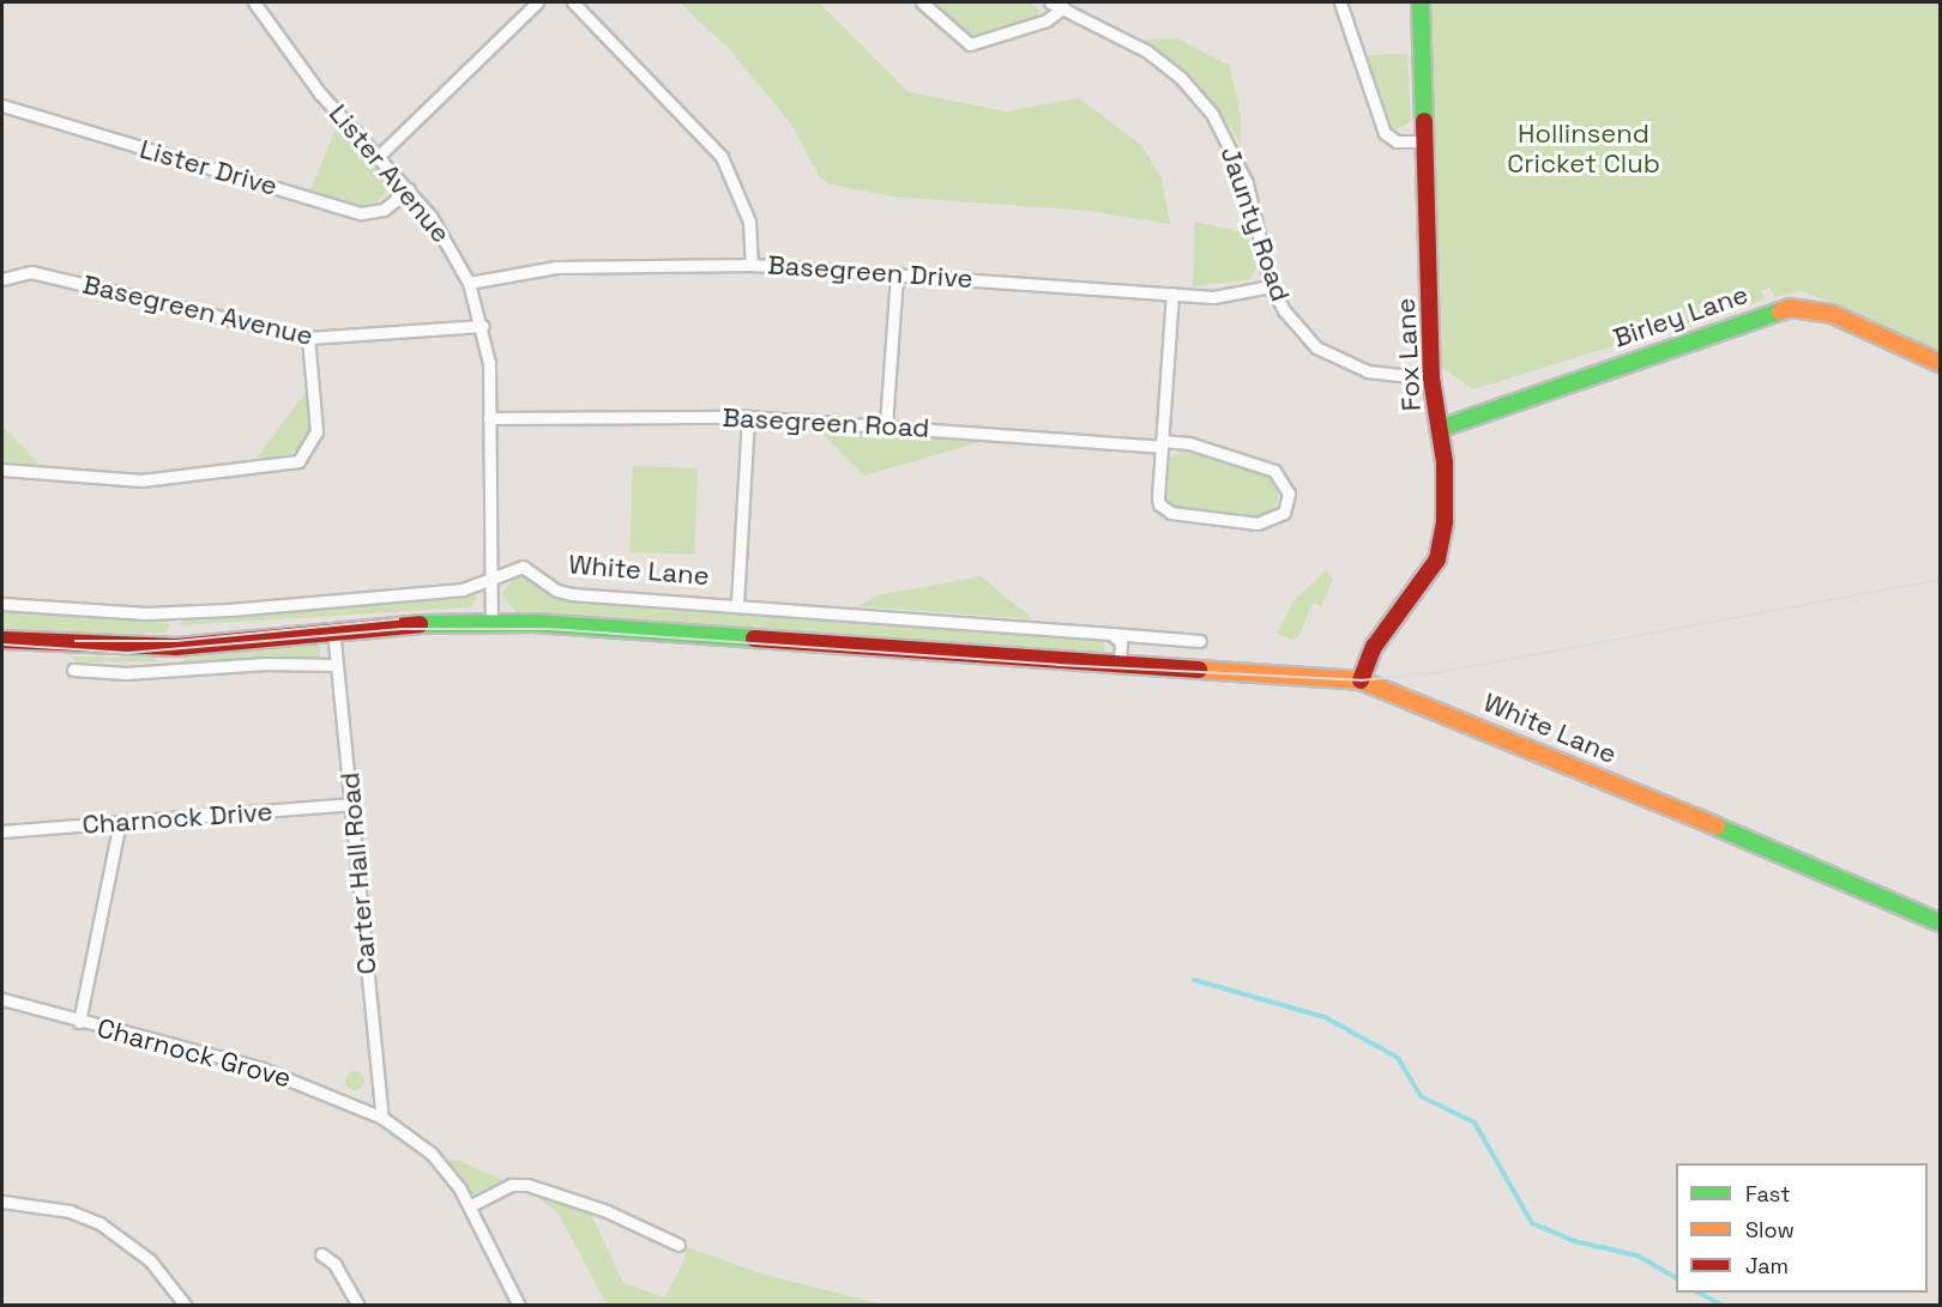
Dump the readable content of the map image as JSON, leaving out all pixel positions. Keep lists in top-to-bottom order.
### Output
{
  "streets": {
    "main road": ["Birley Lane", "Fox Lane", "White Lane"],
    "street": [
      "Lister Drive",
      "Lister Avenue",
      "Jaunty Road",
      "Basegreen Drive",
      "Basegreen Avenue",
      "Basegreen Road",
      "Charnock Drive",
      "Carter Hall Road",
      "Charnock Grove"
    ]
  },
  "crossings": [
    ["Lister Drive", "Lister Avenue"],
    ["Lister Avenue", "Basegreen Drive"],
    ["Lister Avenue", "Basegreen Avenue"],
    ["Lister Avenue", "Basegreen Road"],
    ["Lister Avenue", "White Lane"],
    ["Jaunty Road", "Basegreen Drive"],
    ["Jaunty Road", "Fox Lane"],
    ["Basegreen Drive", "Basegreen Road"],
    ["Birley Lane", "Fox Lane"],
    ["Fox Lane", "White Lane"],
    ["White Lane", "Carter Hall Road"],
    ["Charnock Drive", "Carter Hall Road"],
    ["Carter Hall Road", "Charnock Grove"]
  ],
  "parks": ["Hollinsend Cricket Club"],
  "legend": ["Fast", "Slow", "Jam"]
}
